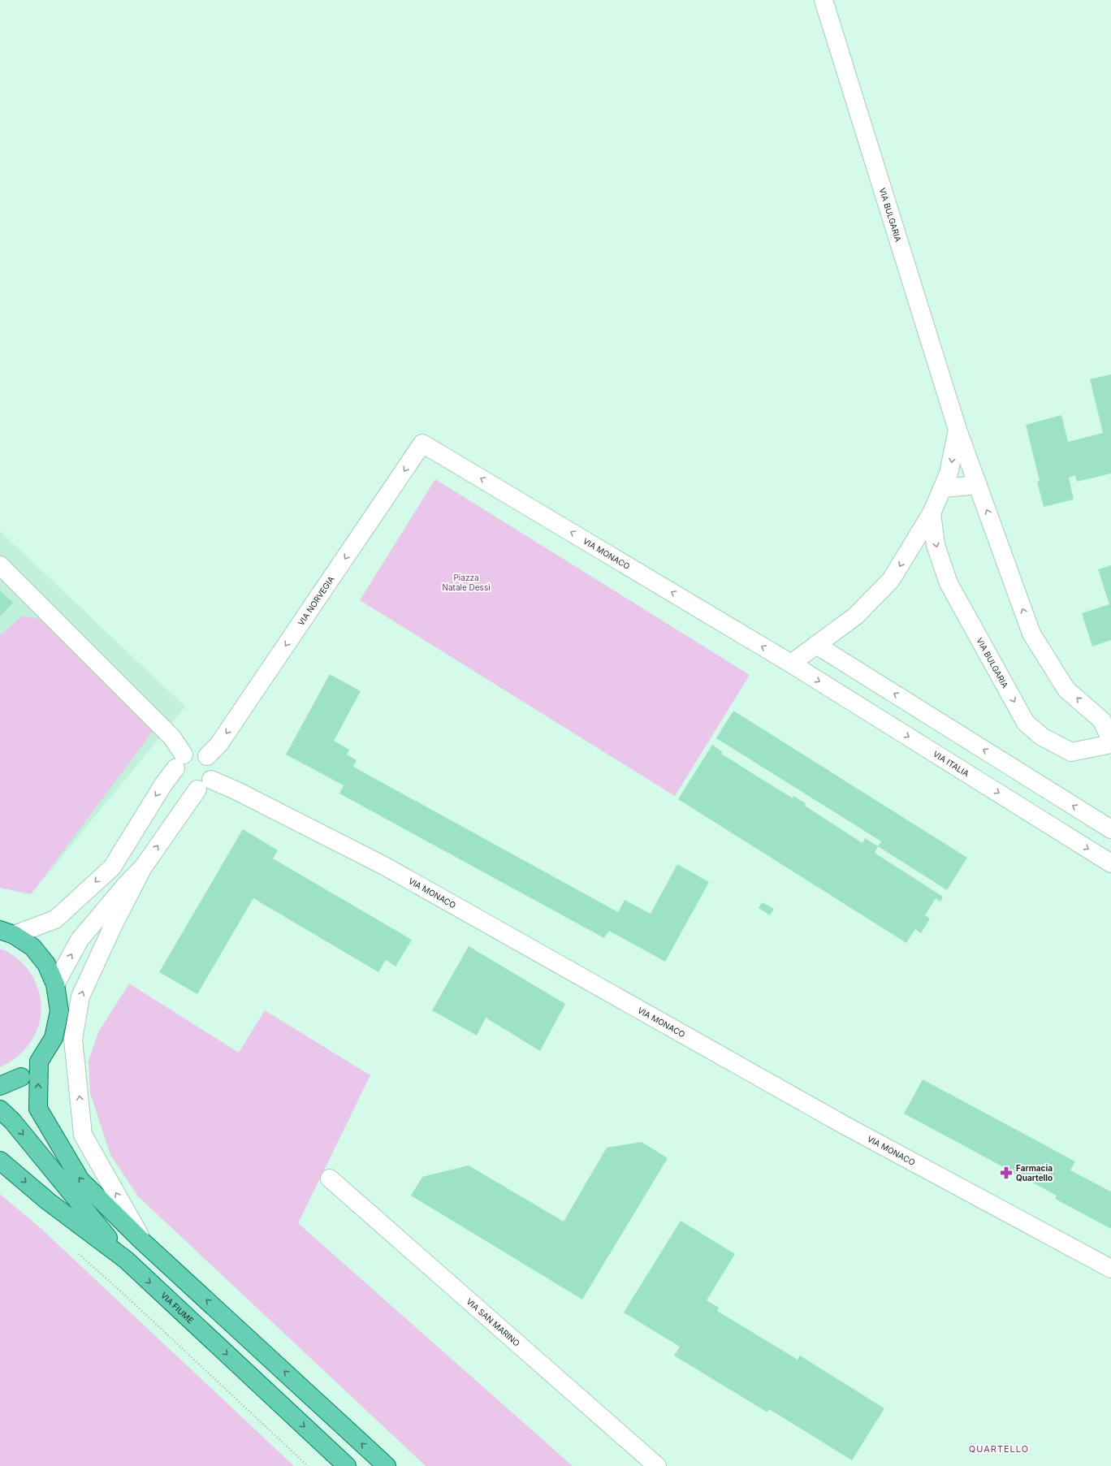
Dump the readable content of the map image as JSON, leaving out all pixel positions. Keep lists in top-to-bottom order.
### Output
{
  "streets": {
    "main road": ["VIA FIUME"],
    "street": [
      "VIA BULGARIA",
      "VIA MONACO",
      "VIA NORVEGIA",
      "VIA ITALIA",
      "VIA SAN MARINO"
    ]
  },
  "crossings": [
    ["VIA BULGARIA", "VIA MONACO"],
    ["VIA BULGARIA", "VIA ITALIA"],
    ["VIA MONACO", "VIA NORVEGIA"],
    ["VIA MONACO", "VIA ITALIA"]
  ],
  "one_way": ["VIA NORVEGIA"],
  "districts": ["QUARTELLO"],
  "parks": ["Piazza Natale Dessì"],
  "places": {
    "pharmacy": ["Farmacia Quartello"]
  }
}
